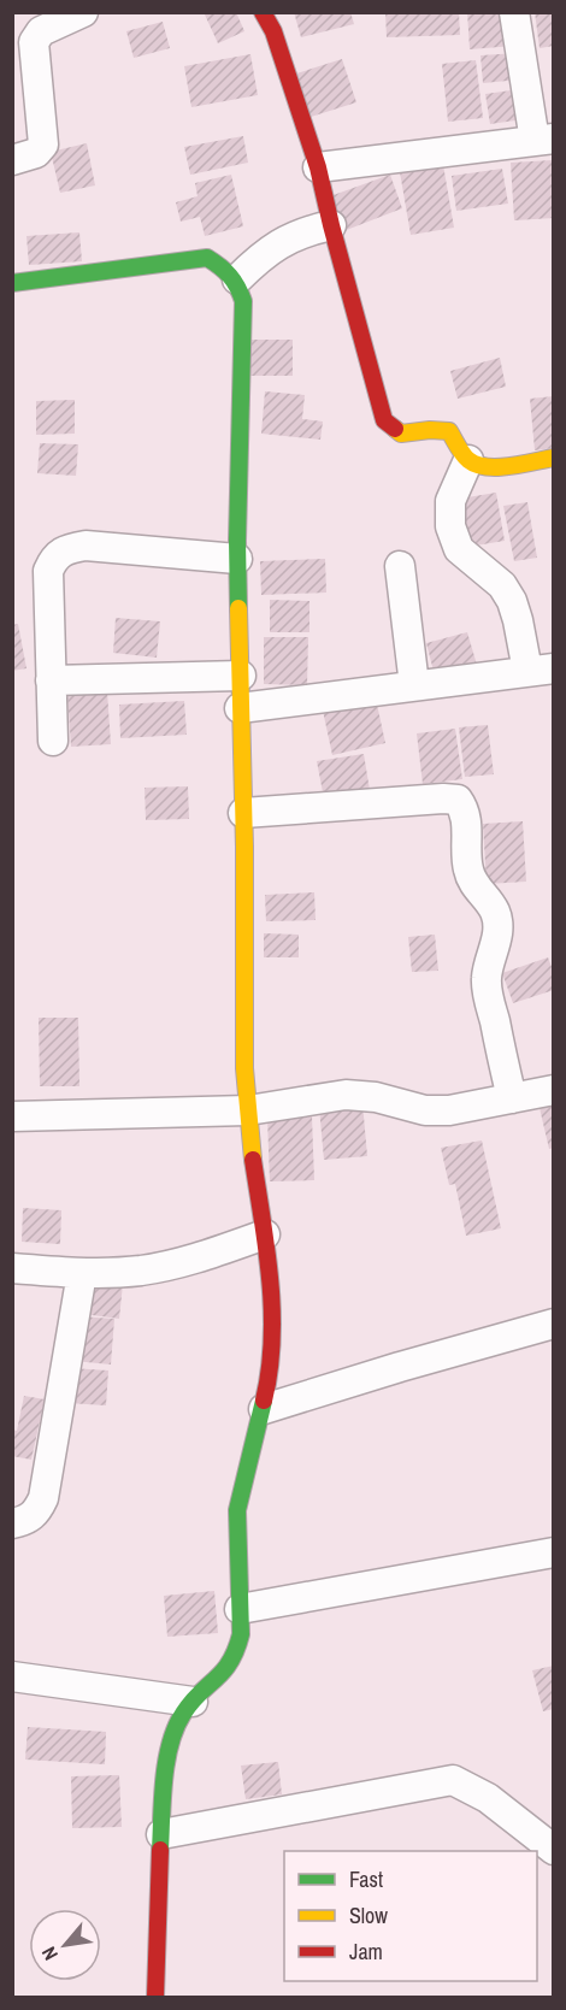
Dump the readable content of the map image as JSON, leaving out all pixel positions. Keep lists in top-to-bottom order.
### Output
{
  "legend": ["Fast", "Slow", "Jam"],
  "north": "bottom left"
}
